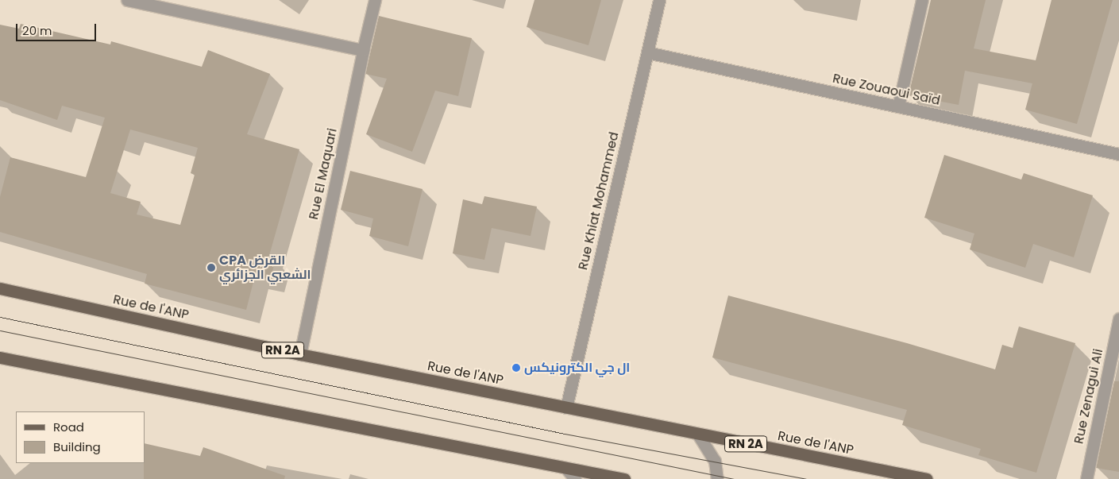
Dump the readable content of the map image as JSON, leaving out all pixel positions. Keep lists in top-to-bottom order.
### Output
{
  "streets": {
    "main road": ["Rue de l'ANP", "RN 2A"],
    "street": [
      "Rue Zouaoui Saïd",
      "Rue El Maquari",
      "Rue Khiat Mohammed",
      "Rue Zenagui Ali"
    ]
  },
  "crossings": [
    ["Rue Zouaoui Saïd", "Rue Khiat Mohammed"],
    ["Rue El Maquari", "Rue de l'ANP"],
    ["Rue Khiat Mohammed", "Rue de l'ANP"]
  ],
  "places": ["CPA القرض الشعبي الجزائري", "ال جي الكترونيكس"],
  "legend": ["Road", "Building"],
  "scale_bar": "20 m"
}
